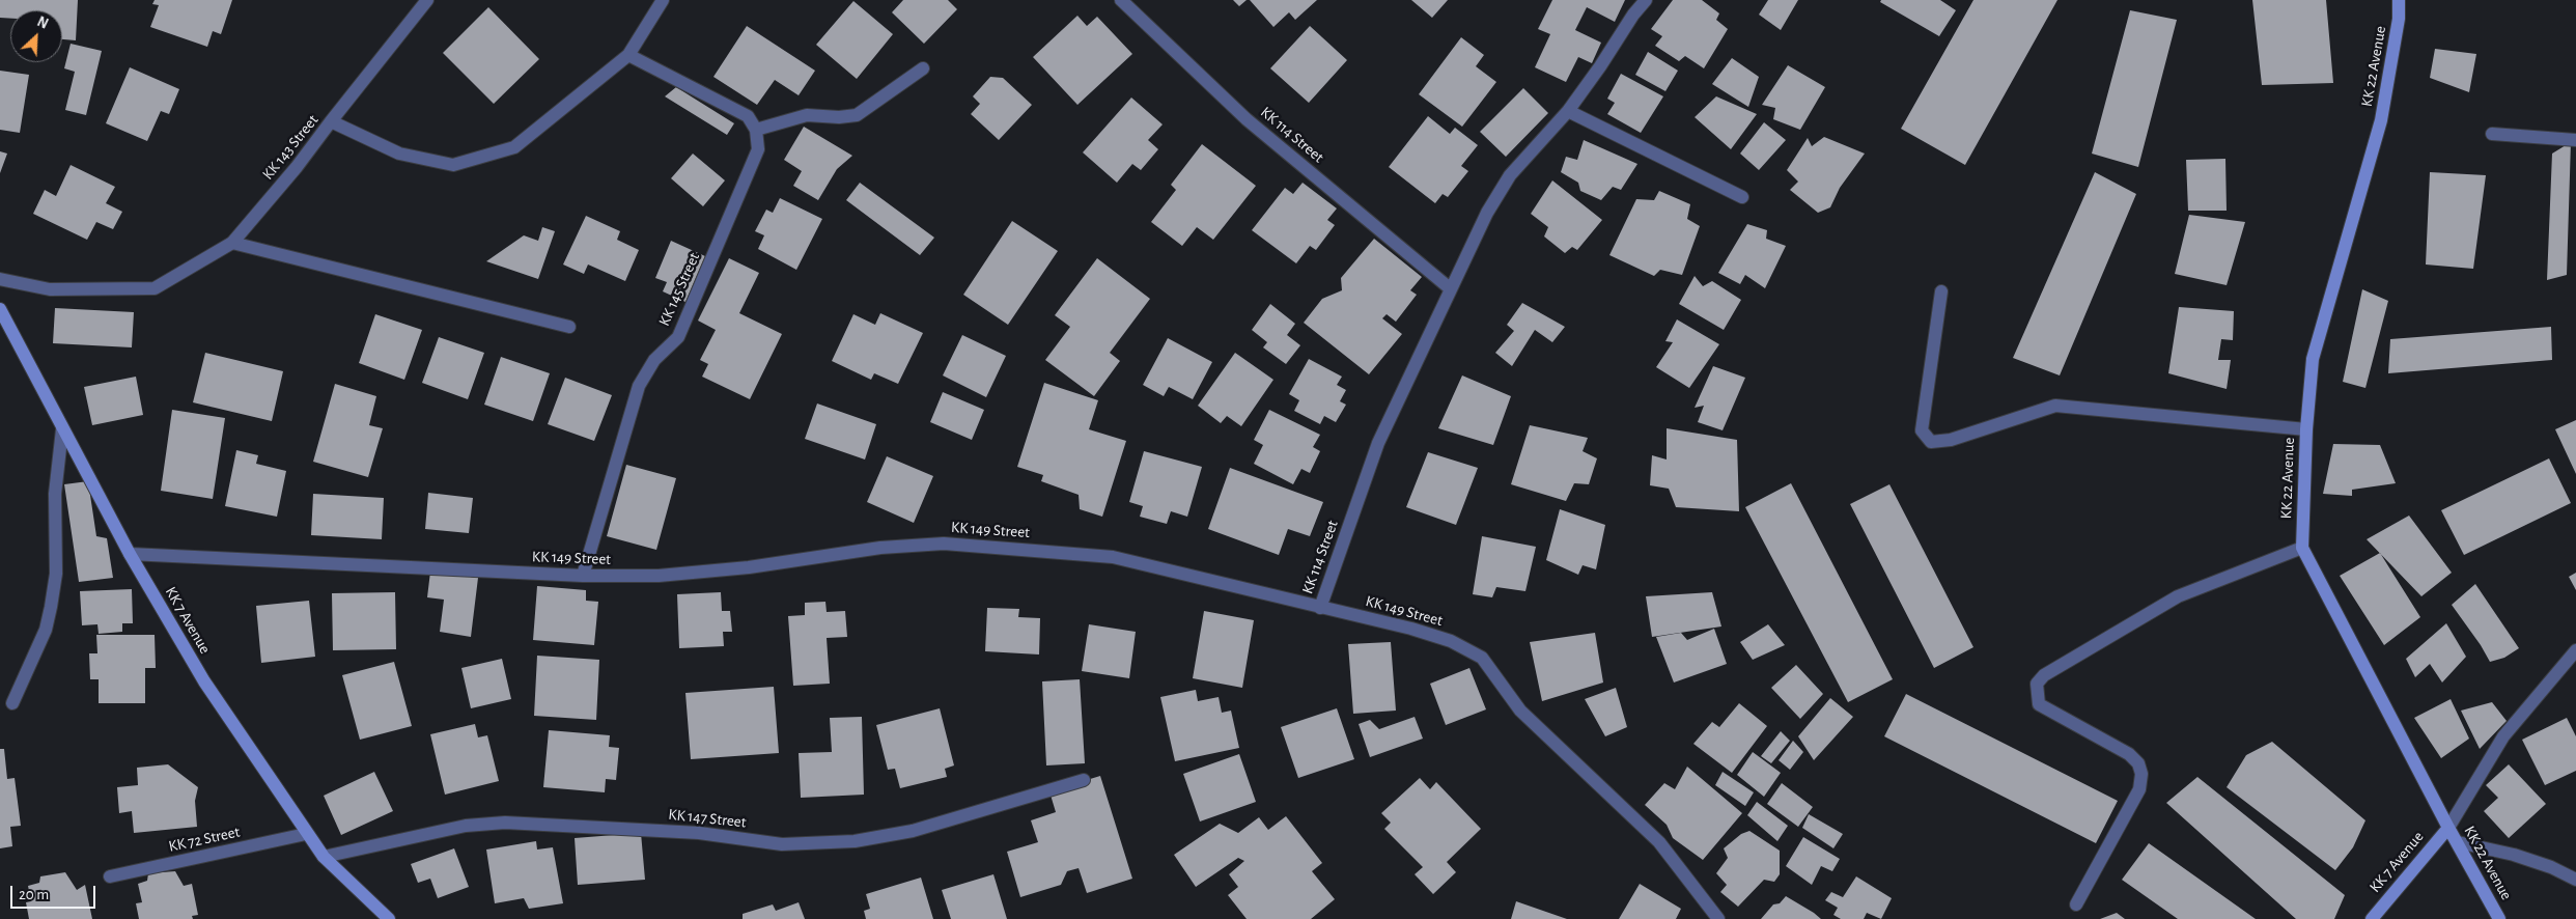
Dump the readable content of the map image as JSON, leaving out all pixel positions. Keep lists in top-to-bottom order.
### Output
{
  "streets": {
    "street": [
      "KK 22 Avenue",
      "KK 114 Street",
      "KK 143 Street",
      "KK 145 Street",
      "KK 149 Street",
      "KK 7 Avenue",
      "KK 147 Street",
      "KK 72 Street"
    ]
  },
  "crossings": [
    ["KK 22 Avenue", "KK 7 Avenue"],
    ["KK 114 Street", "KK 149 Street"],
    ["KK 145 Street", "KK 149 Street"],
    ["KK 149 Street", "KK 7 Avenue"],
    ["KK 7 Avenue", "KK 147 Street"],
    ["KK 7 Avenue", "KK 72 Street"]
  ],
  "scale_bar": "20 m",
  "north": "top right"
}
